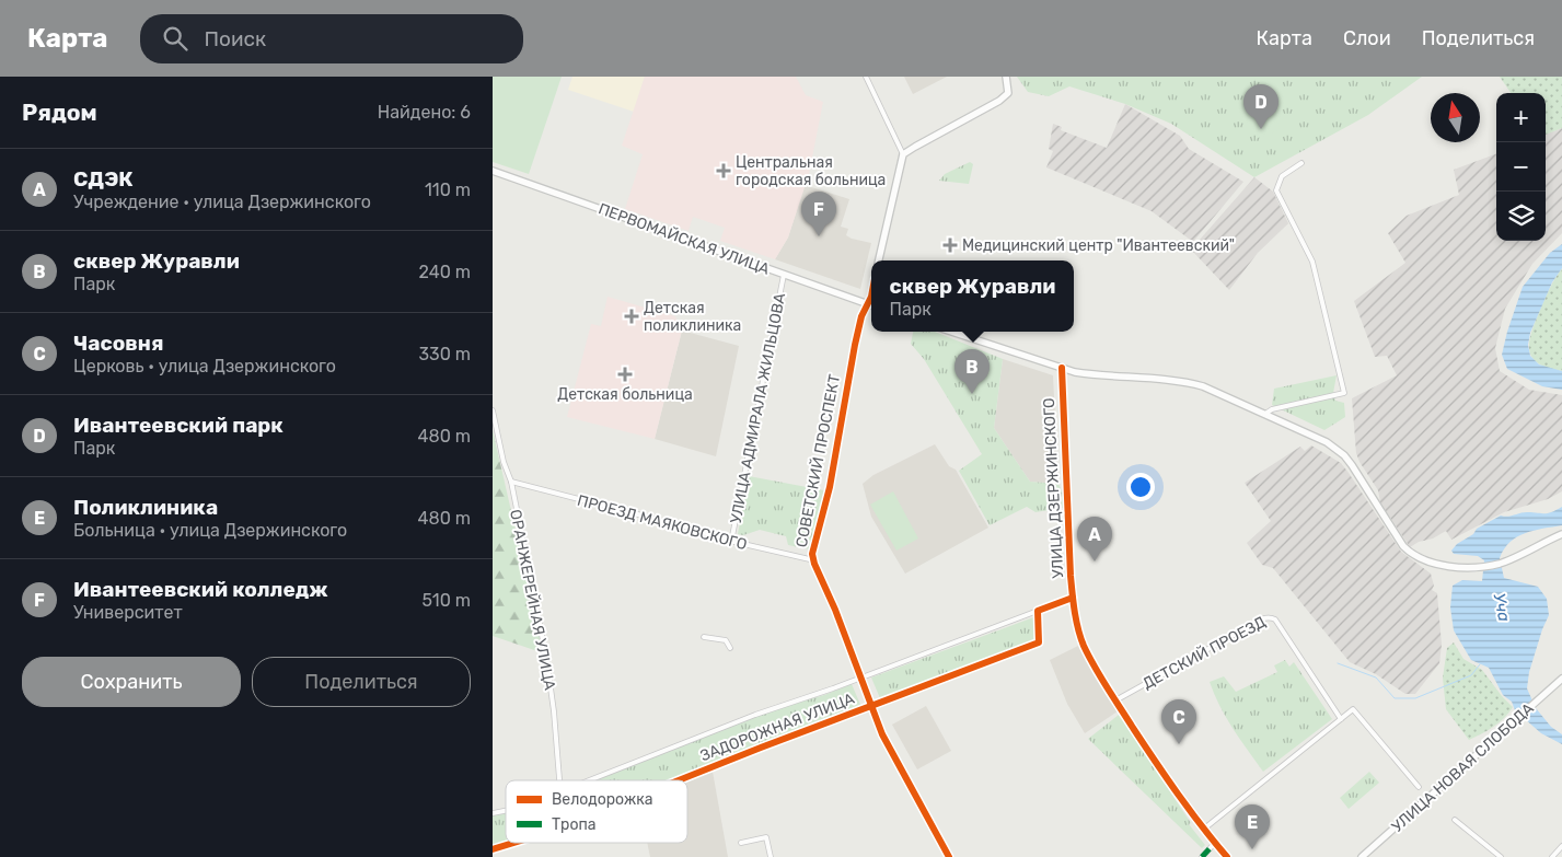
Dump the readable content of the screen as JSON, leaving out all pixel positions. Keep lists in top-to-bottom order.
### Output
{
  "streets": {
    "street": [
      "ПЕРВОМАЙСКАЯ УЛИЦА",
      "УЛИЦА АДМИРАЛА ЖИЛЬЦОВА",
      "СОВЕТСКИЙ ПРОСПЕКТ",
      "УЛИЦА ДЗЕРЖИНСКОГО",
      "ПРОЕЗД МАЯКОВСКОГО",
      "ОРАНЖЕРЕЙНАЯ УЛИЦА",
      "ДЕТСКИЙ ПРОЕЗД",
      "ЗАДОРОЖНАЯ УЛИЦА",
      "УЛИЦА НОВАЯ СЛОБОДА"
    ]
  },
  "crossings": [
    ["ПЕРВОМАЙСКАЯ УЛИЦА", "УЛИЦА АДМИРАЛА ЖИЛЬЦОВА"],
    ["ПЕРВОМАЙСКАЯ УЛИЦА", "СОВЕТСКИЙ ПРОСПЕКТ"],
    ["УЛИЦА АДМИРАЛА ЖИЛЬЦОВА", "ПРОЕЗД МАЯКОВСКОГО"],
    ["СОВЕТСКИЙ ПРОСПЕКТ", "ПРОЕЗД МАЯКОВСКОГО"],
    ["СОВЕТСКИЙ ПРОСПЕКТ", "ЗАДОРОЖНАЯ УЛИЦА"],
    ["УЛИЦА ДЗЕРЖИНСКОГО", "ДЕТСКИЙ ПРОЕЗД"],
    ["УЛИЦА ДЗЕРЖИНСКОГО", "ЗАДОРОЖНАЯ УЛИЦА"],
    ["ПРОЕЗД МАЯКОВСКОГО", "ОРАНЖЕРЕЙНАЯ УЛИЦА"]
  ],
  "water": ["Уча"],
  "places": {
    "health": [
      "Центральная городская больница",
      "Медицинский центр \"Ивантеевский\"",
      "Детская поликлиника",
      "Детская больница"
    ]
  },
  "legend": ["Велодорожка", "Тропа"],
  "north": "top",
  "page": {
    "header": "Карта",
    "search": "Поиск",
    "nav": ["Карта", "Слои", "Поделиться"],
    "heading": ["Рядом", "Найдено: 6"],
    "pins": [
      "D",
      "F",
      "B",
      "A",
      "C",
      "E"
    ],
    "map_buttons": ["+", "−"],
    "list": [
      {
        "mark": "A",
        "name": "СДЭК",
        "note": "Учреждение · улица Дзержинского",
        "value": "110 m"
      },
      {
        "mark": "B",
        "name": "сквер Журавли",
        "note": "Парк",
        "value": "240 m"
      },
      {
        "mark": "C",
        "name": "Часовня",
        "note": "Церковь · улица Дзержинского",
        "value": "330 m"
      },
      {
        "mark": "D",
        "name": "Ивантеевский парк",
        "note": "Парк",
        "value": "480 m"
      },
      {
        "mark": "E",
        "name": "Поликлиника",
        "note": "Больница · улица Дзержинского",
        "value": "480 m"
      },
      {
        "mark": "F",
        "name": "Ивантеевский колледж",
        "note": "Университет",
        "value": "510 m"
      }
    ],
    "popup": ["сквер Журавли", "Парк"],
    "buttons": ["Сохранить", "Поделиться"]
  }
}
